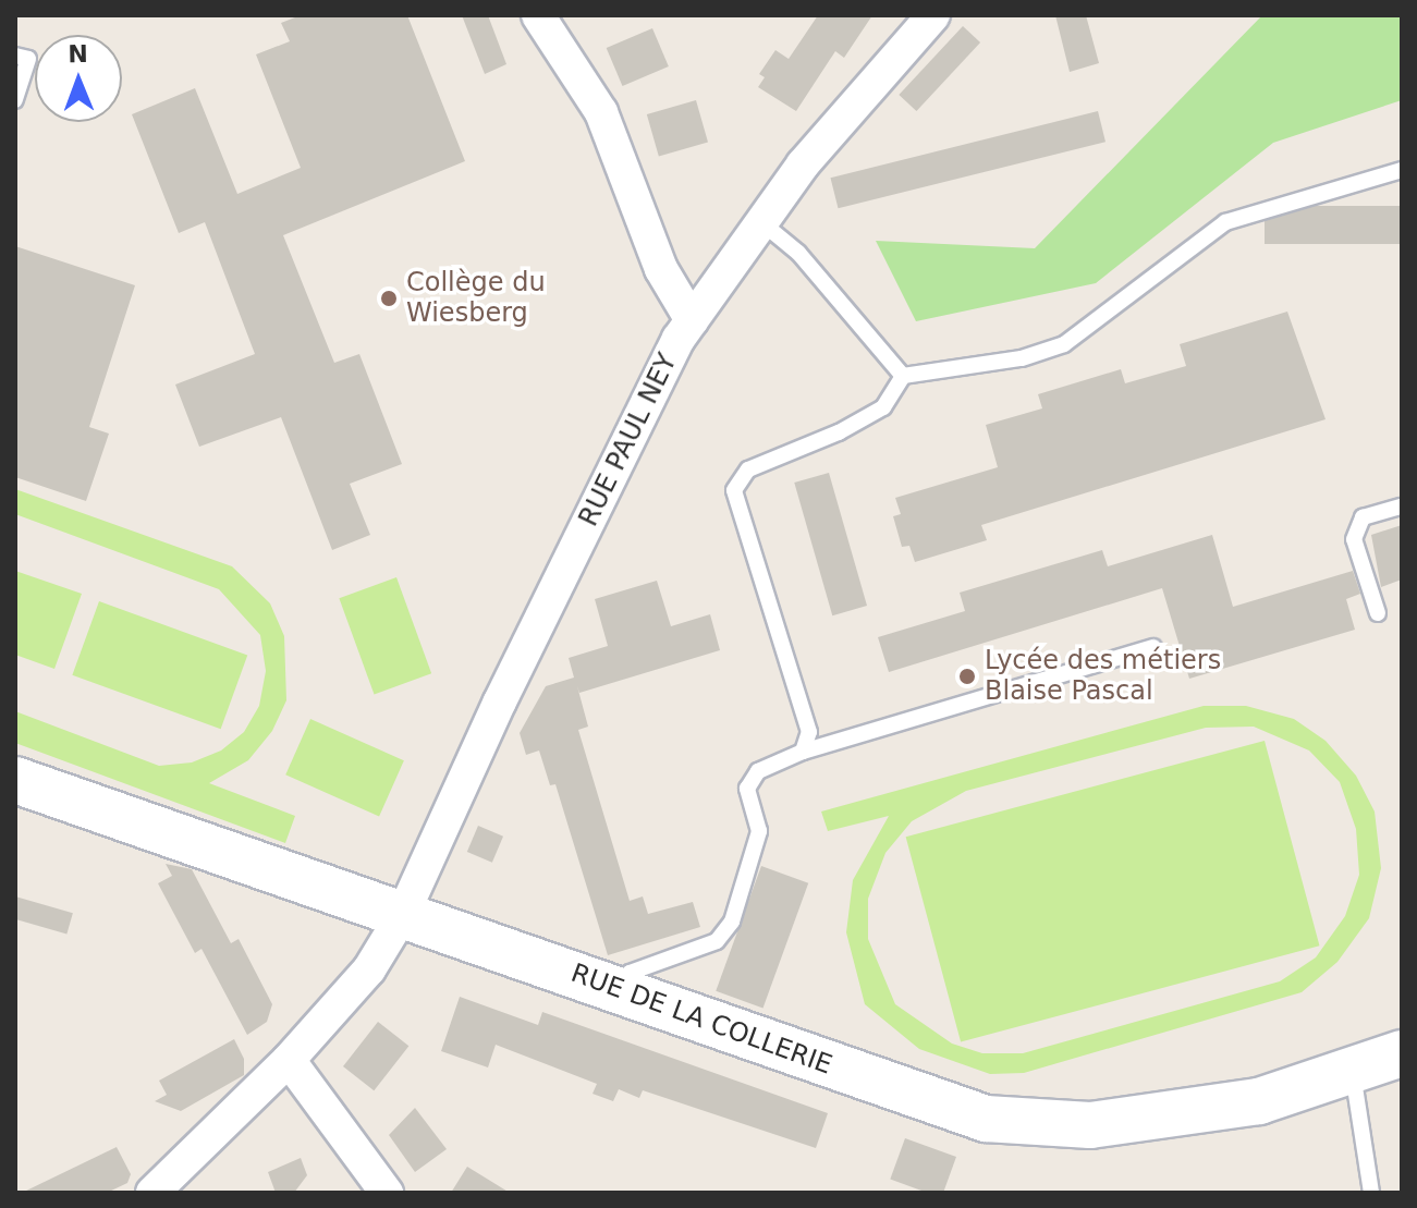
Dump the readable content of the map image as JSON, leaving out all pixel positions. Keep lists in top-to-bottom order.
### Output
{
  "streets": {
    "street": ["RUE PAUL NEY", "RUE DE LA COLLERIE"]
  },
  "crossings": [
    ["RUE PAUL NEY", "RUE DE LA COLLERIE"]
  ],
  "places": ["Collège du Wiesberg", "Lycée des métiers Blaise Pascal"],
  "north": "top"
}
